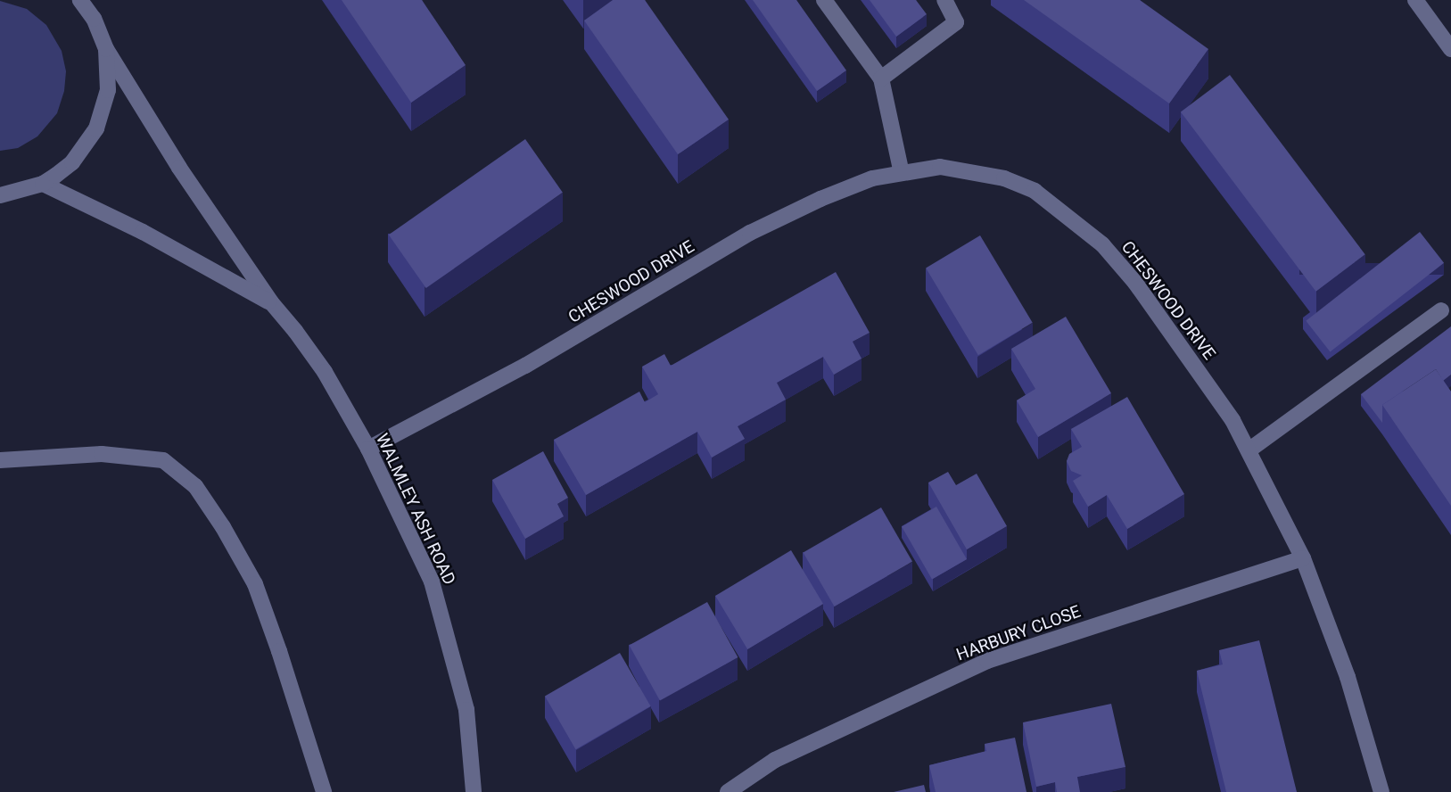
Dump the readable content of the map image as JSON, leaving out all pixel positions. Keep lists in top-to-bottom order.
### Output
{
  "streets": {
    "street": ["CHESWOOD DRIVE", "WALMLEY ASH ROAD", "HARBURY CLOSE"]
  },
  "crossings": [
    ["CHESWOOD DRIVE", "WALMLEY ASH ROAD"],
    ["CHESWOOD DRIVE", "HARBURY CLOSE"]
  ]
}
